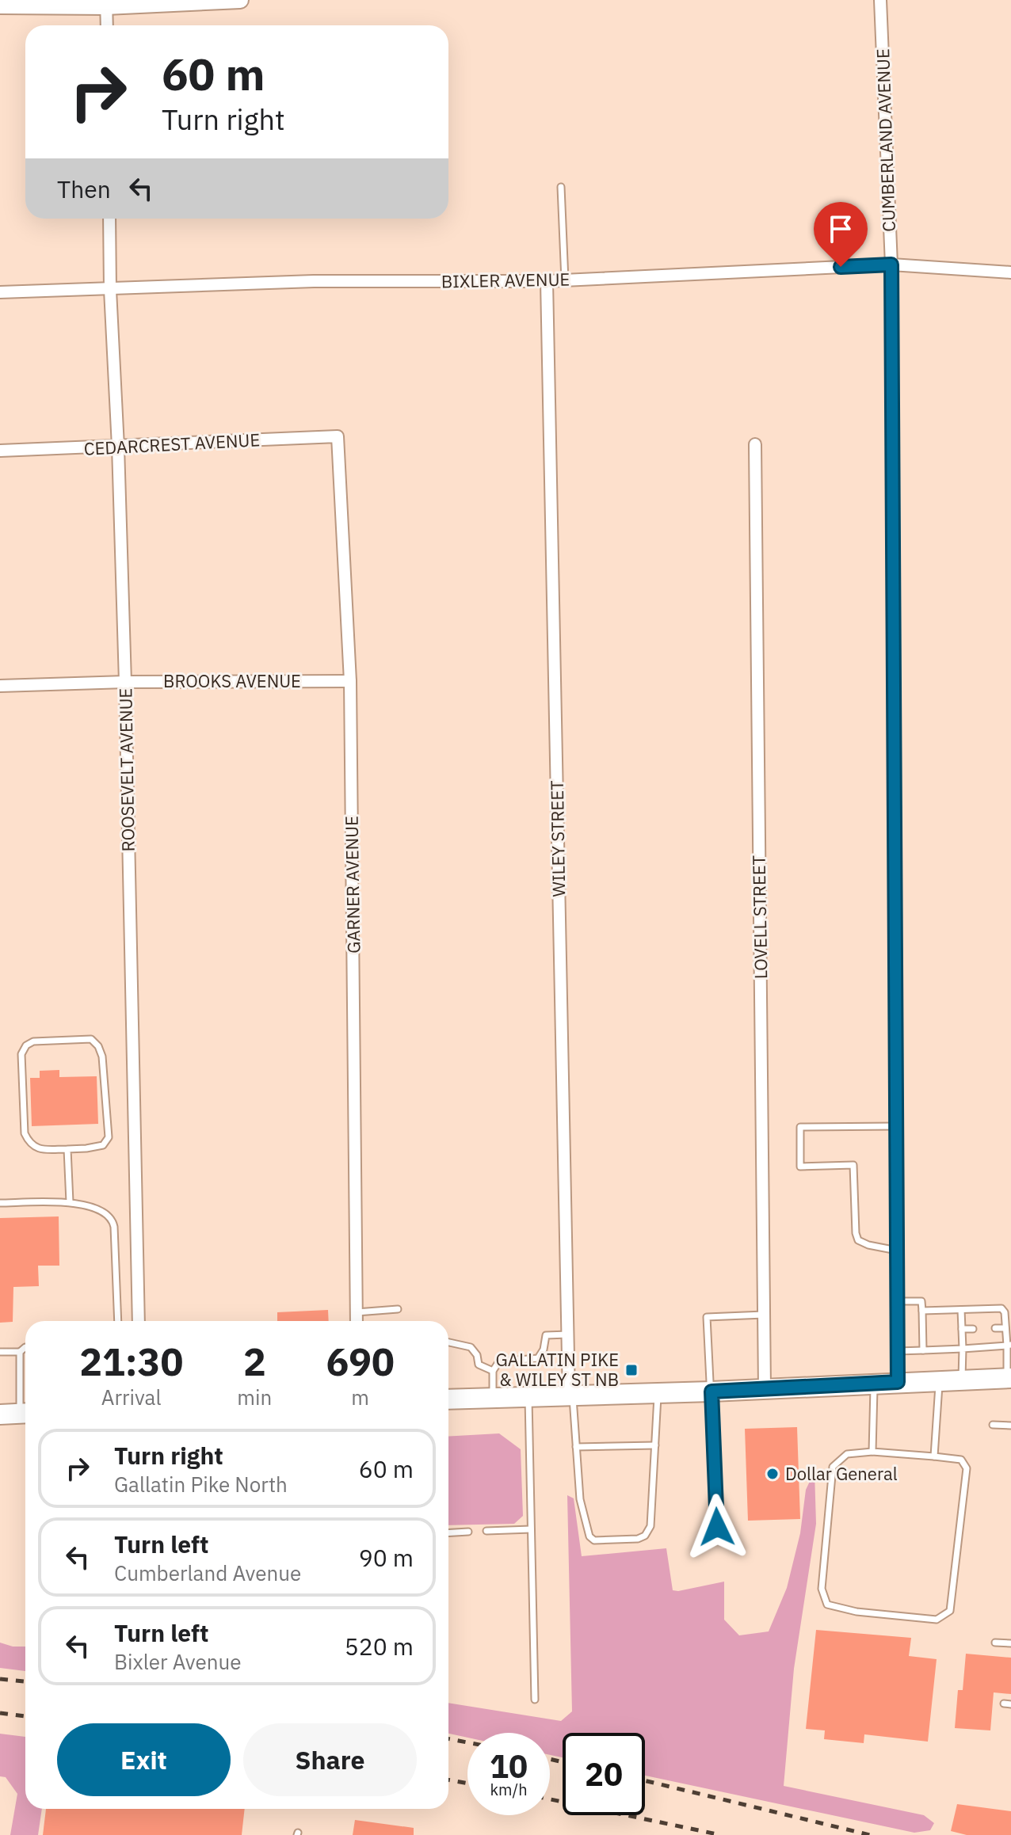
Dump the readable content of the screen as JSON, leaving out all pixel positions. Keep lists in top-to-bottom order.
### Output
{
  "streets": {
    "street": [
      "CUMBERLAND AVENUE",
      "BIXLER AVENUE",
      "CEDARCREST AVENUE",
      "BROOKS AVENUE",
      "ROOSEVELT AVENUE",
      "WILEY STREET",
      "GARNER AVENUE",
      "LOVELL STREET"
    ]
  },
  "crossings": [
    ["CUMBERLAND AVENUE", "BIXLER AVENUE"],
    ["BIXLER AVENUE", "ROOSEVELT AVENUE"],
    ["BIXLER AVENUE", "WILEY STREET"],
    ["CEDARCREST AVENUE", "ROOSEVELT AVENUE"],
    ["CEDARCREST AVENUE", "GARNER AVENUE"],
    ["BROOKS AVENUE", "ROOSEVELT AVENUE"],
    ["BROOKS AVENUE", "GARNER AVENUE"]
  ],
  "places": {
    "transit": ["GALLATIN PIKE & WILEY ST NB"],
    "other": ["Dollar General"]
  },
  "page": {
    "turn": ["60 m", "Turn right"],
    "then": "Then",
    "eta": [
      "21:30",
      "Arrival",
      "2",
      "min",
      "690",
      "m"
    ],
    "list": [
      {
        "name": "Turn right",
        "note": "Gallatin Pike North",
        "value": "60 m"
      },
      {
        "name": "Turn left",
        "note": "Cumberland Avenue",
        "value": "90 m"
      },
      {
        "name": "Turn left",
        "note": "Bixler Avenue",
        "value": "520 m"
      }
    ],
    "buttons": ["Exit", "Share"],
    "speed": "10 km/h",
    "limit": "20"
  }
}
